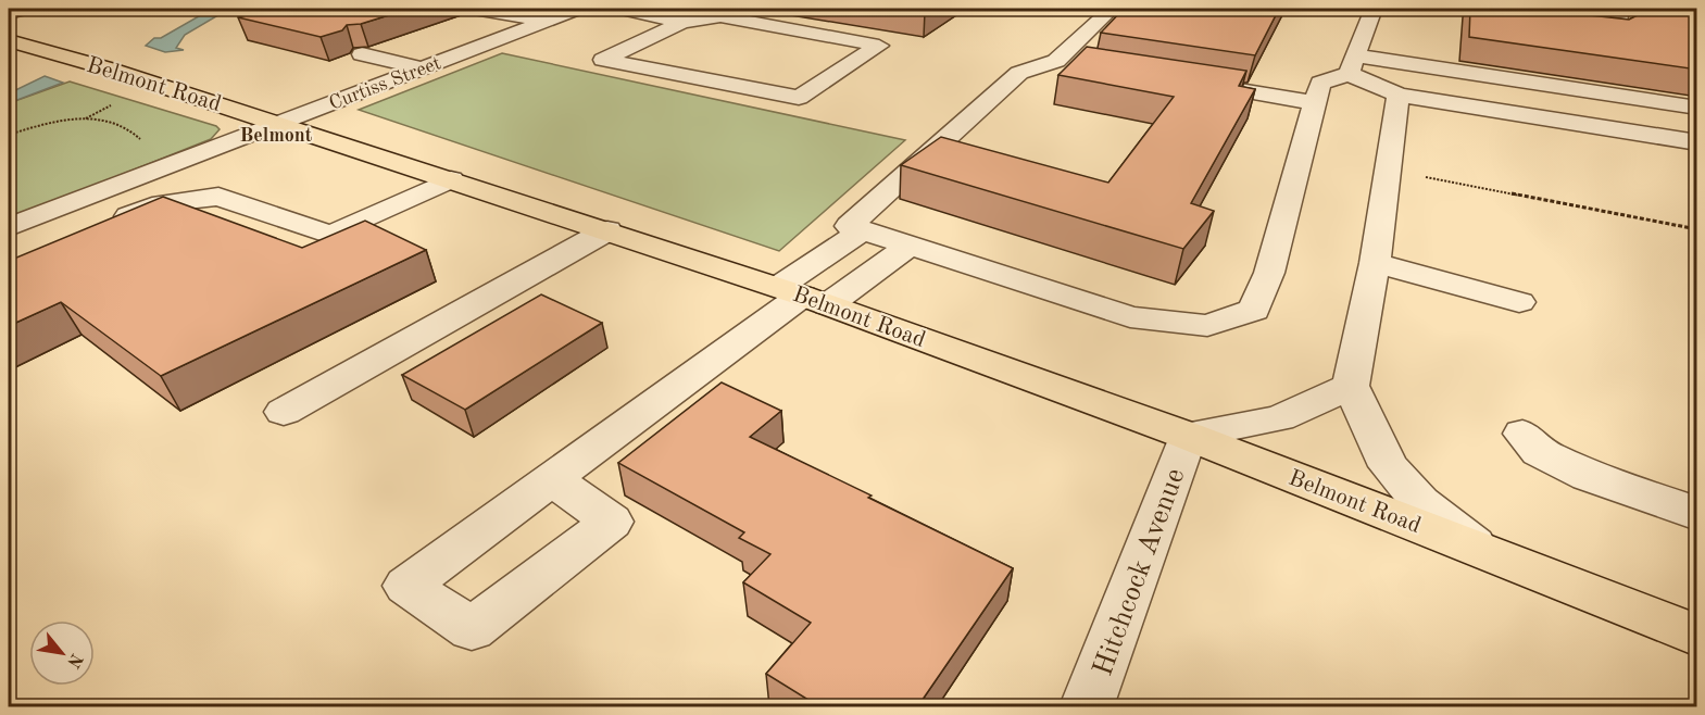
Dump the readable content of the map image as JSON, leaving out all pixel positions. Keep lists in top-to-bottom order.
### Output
{
  "streets": {
    "main road": ["Belmont Road"],
    "street": ["Curtiss Street", "Hitchcock Avenue"]
  },
  "crossings": [
    ["Curtiss Street", "Belmont Road"],
    ["Belmont Road", "Hitchcock Avenue"]
  ],
  "districts": ["Belmont"],
  "north": "bottom right"
}
